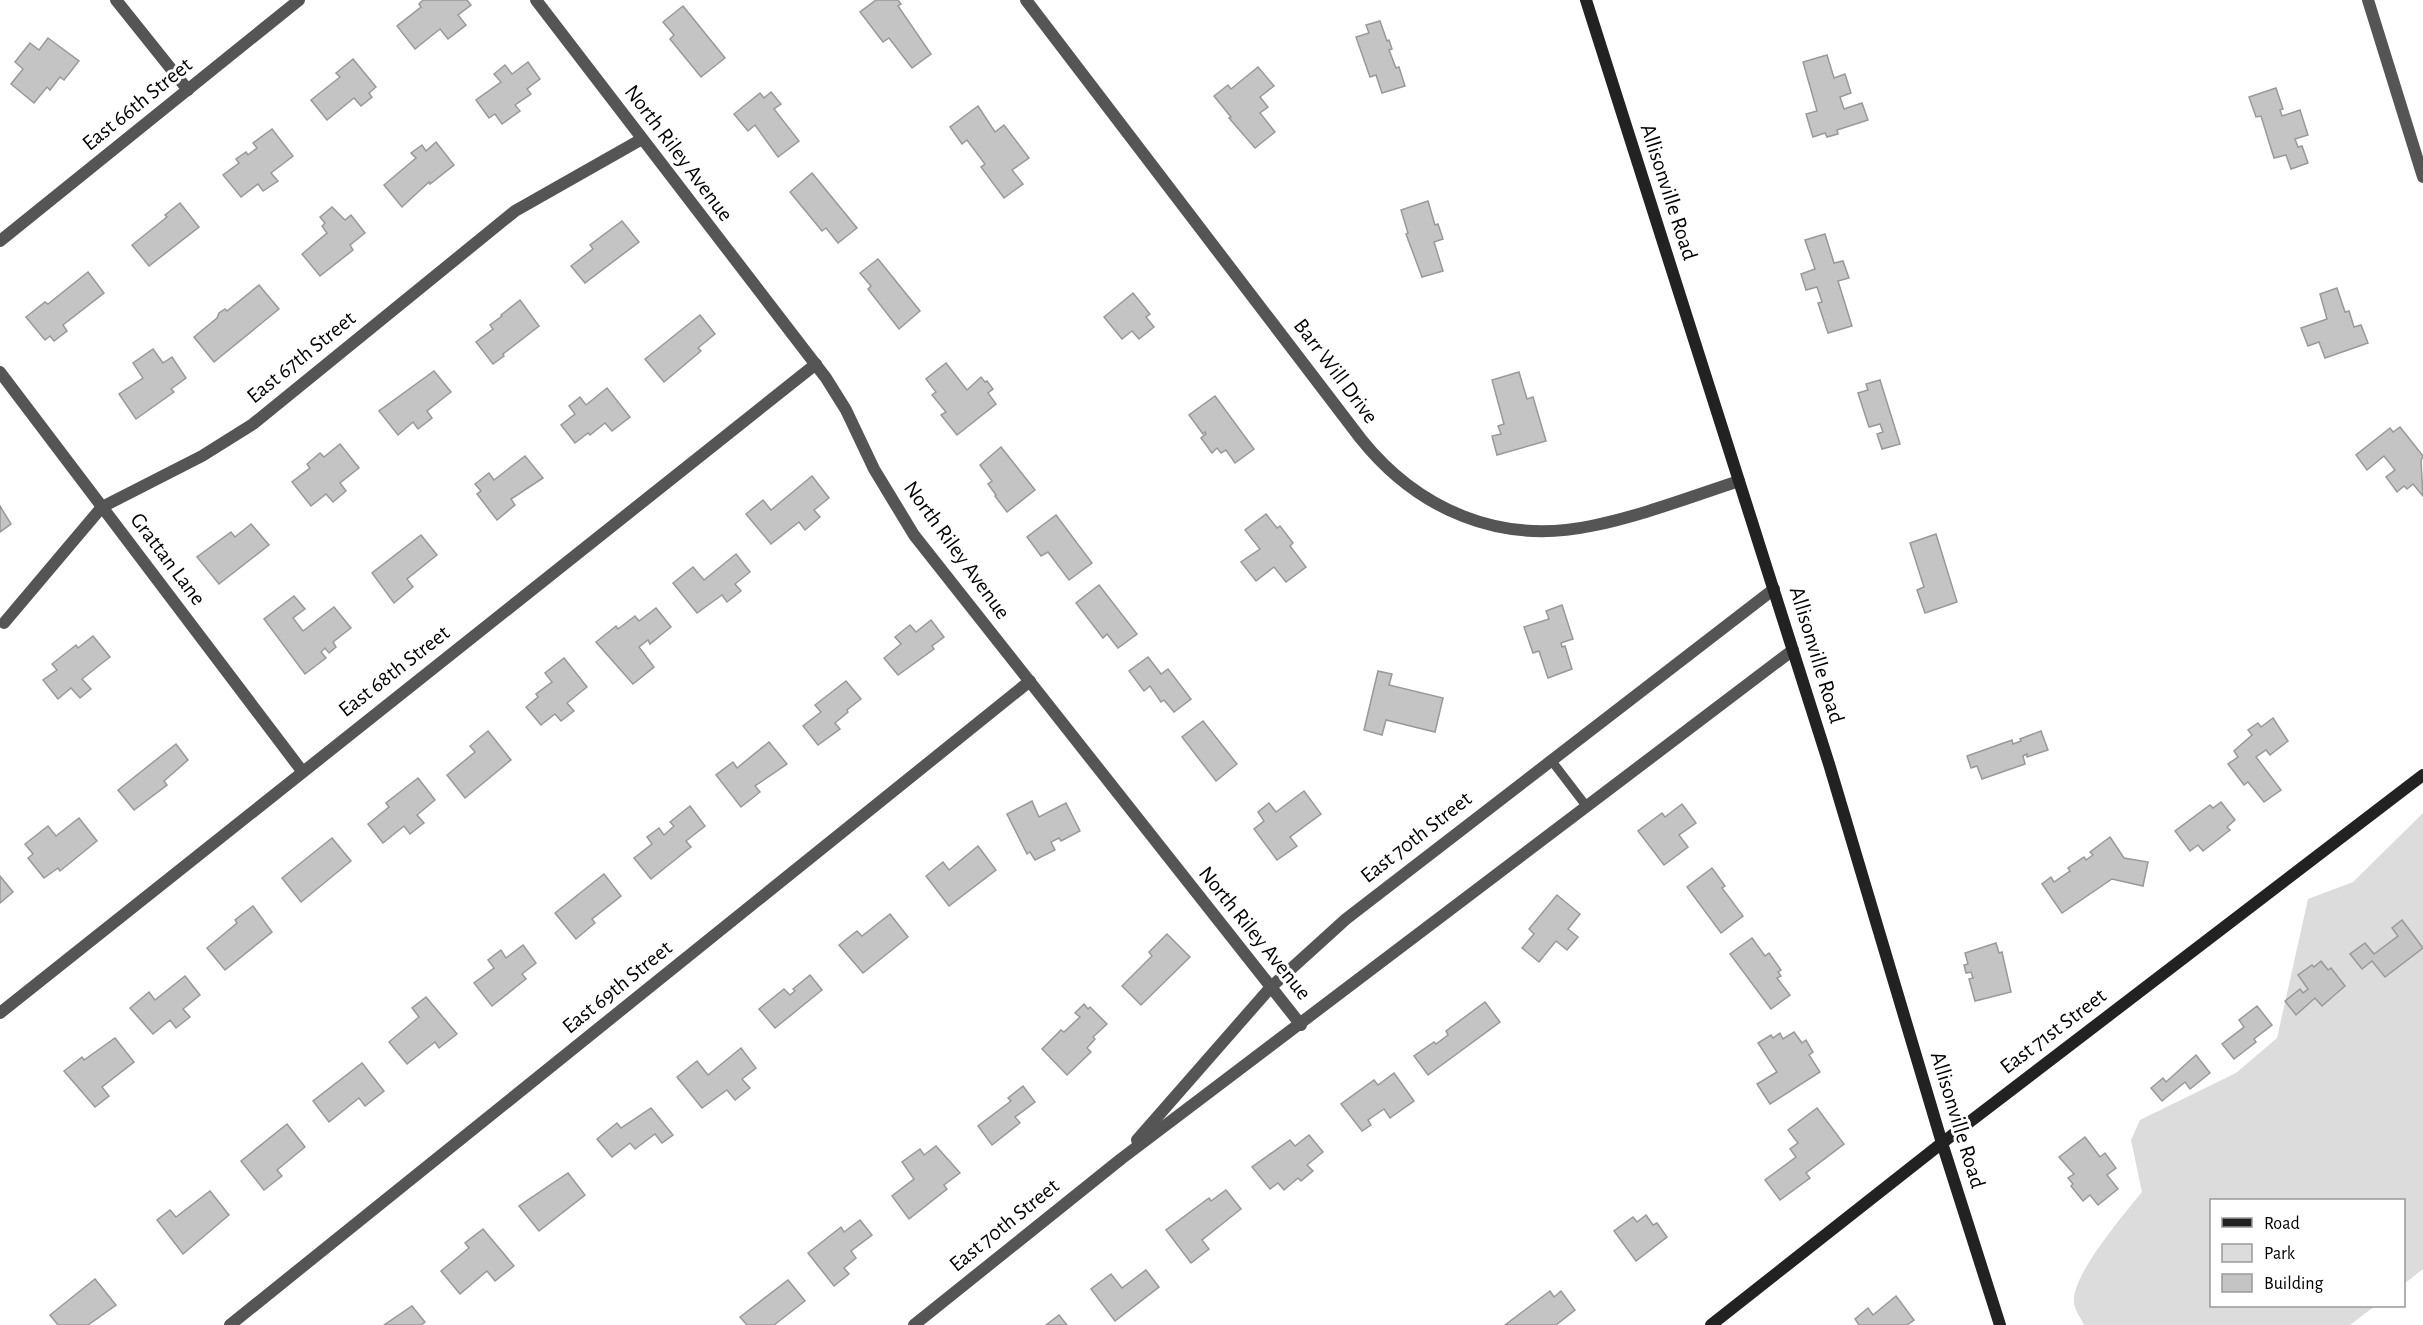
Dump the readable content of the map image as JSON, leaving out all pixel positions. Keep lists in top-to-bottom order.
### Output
{
  "streets": {
    "main road": ["Allisonville Road", "East 71st Street"],
    "street": [
      "East 66th Street",
      "North Riley Avenue",
      "East 67th Street",
      "Barr Will Drive",
      "Grattan Lane",
      "East 68th Street",
      "East 70th Street",
      "East 69th Street"
    ]
  },
  "crossings": [
    ["North Riley Avenue", "East 67th Street"],
    ["North Riley Avenue", "East 68th Street"],
    ["North Riley Avenue", "East 70th Street"],
    ["North Riley Avenue", "East 69th Street"],
    ["Allisonville Road", "Barr Will Drive"],
    ["Allisonville Road", "East 70th Street"],
    ["Allisonville Road", "East 71st Street"],
    ["East 67th Street", "Grattan Lane"],
    ["Grattan Lane", "East 68th Street"]
  ],
  "legend": ["Road", "Park", "Building"]
}
